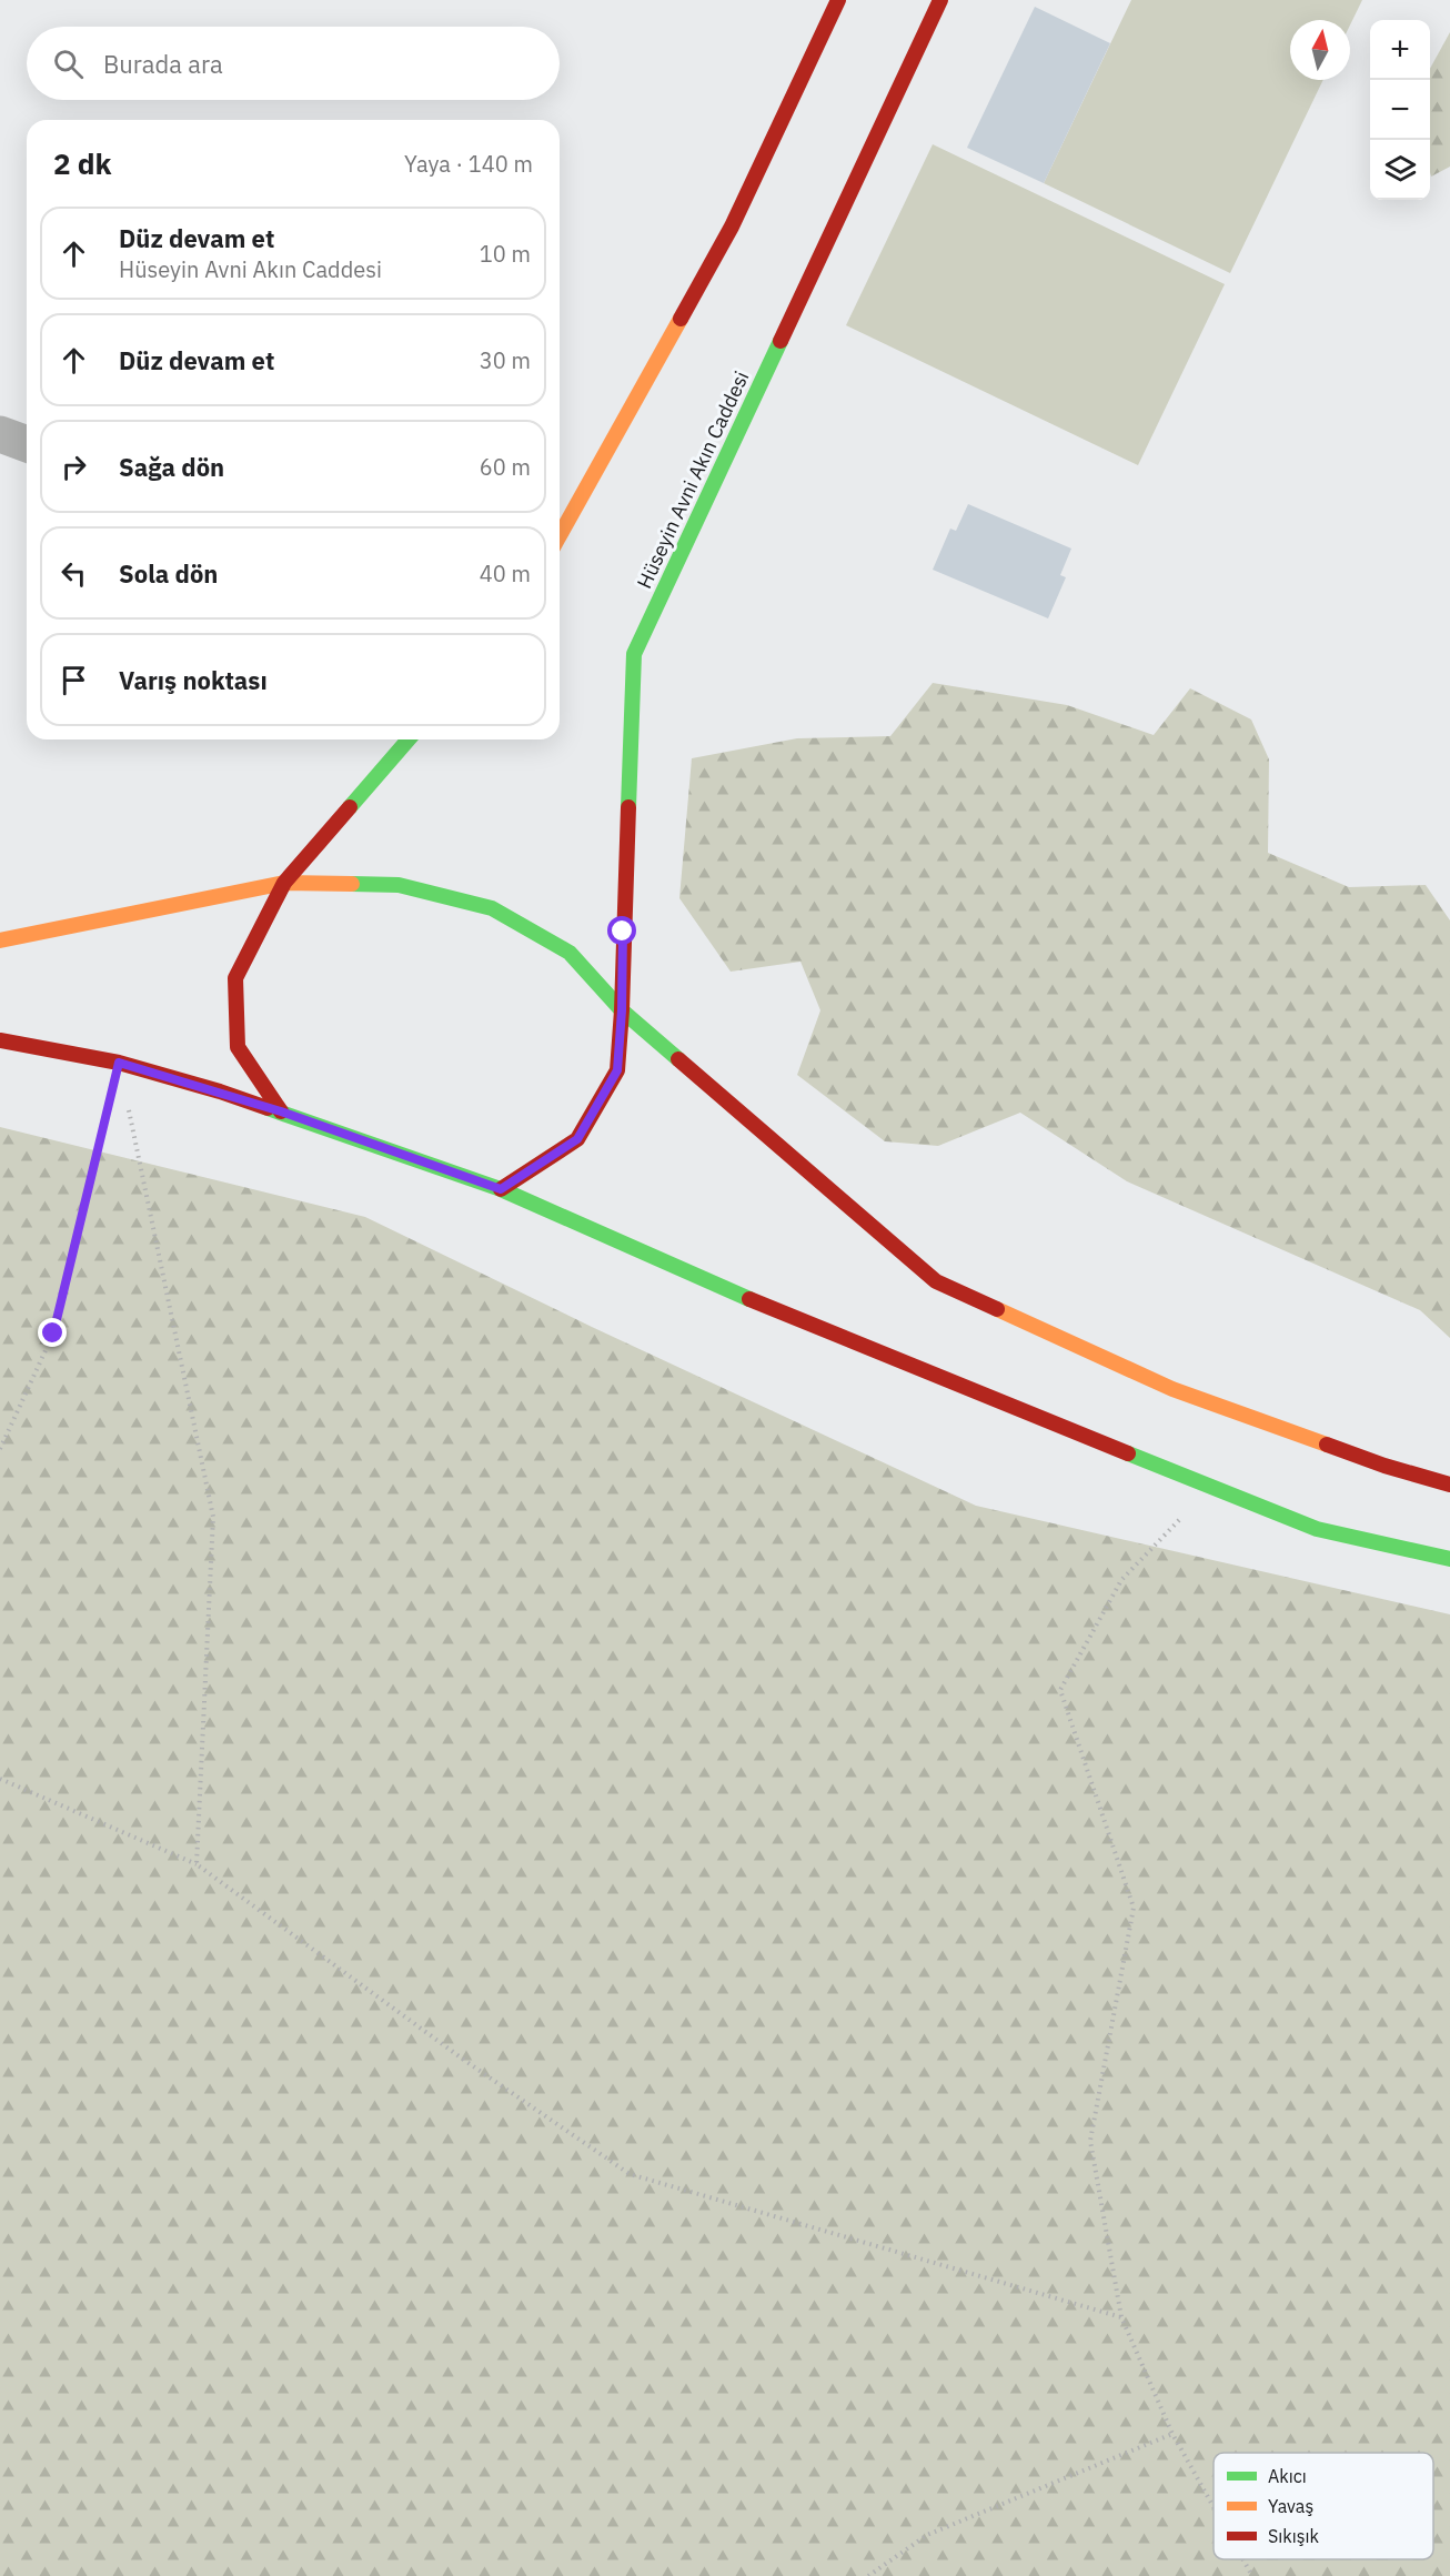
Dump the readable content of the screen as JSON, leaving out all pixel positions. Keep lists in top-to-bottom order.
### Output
{
  "streets": {
    "main road": ["Hüseyin Avni Akın Caddesi"]
  },
  "legend": ["Akıcı", "Yavaş", "Sıkışık"],
  "north": "top",
  "page": {
    "map_buttons": ["+", "−"],
    "search": "Burada ara",
    "heading": ["2 dk", "Yaya · 140 m"],
    "list": [
      ["Düz devam et", "Hüseyin Avni Akın Caddesi", "10 m"],
      ["Düz devam et", "30 m"],
      ["Sağa dön", "60 m"],
      ["Sola dön", "40 m"],
      "Varış noktası"
    ]
  }
}
